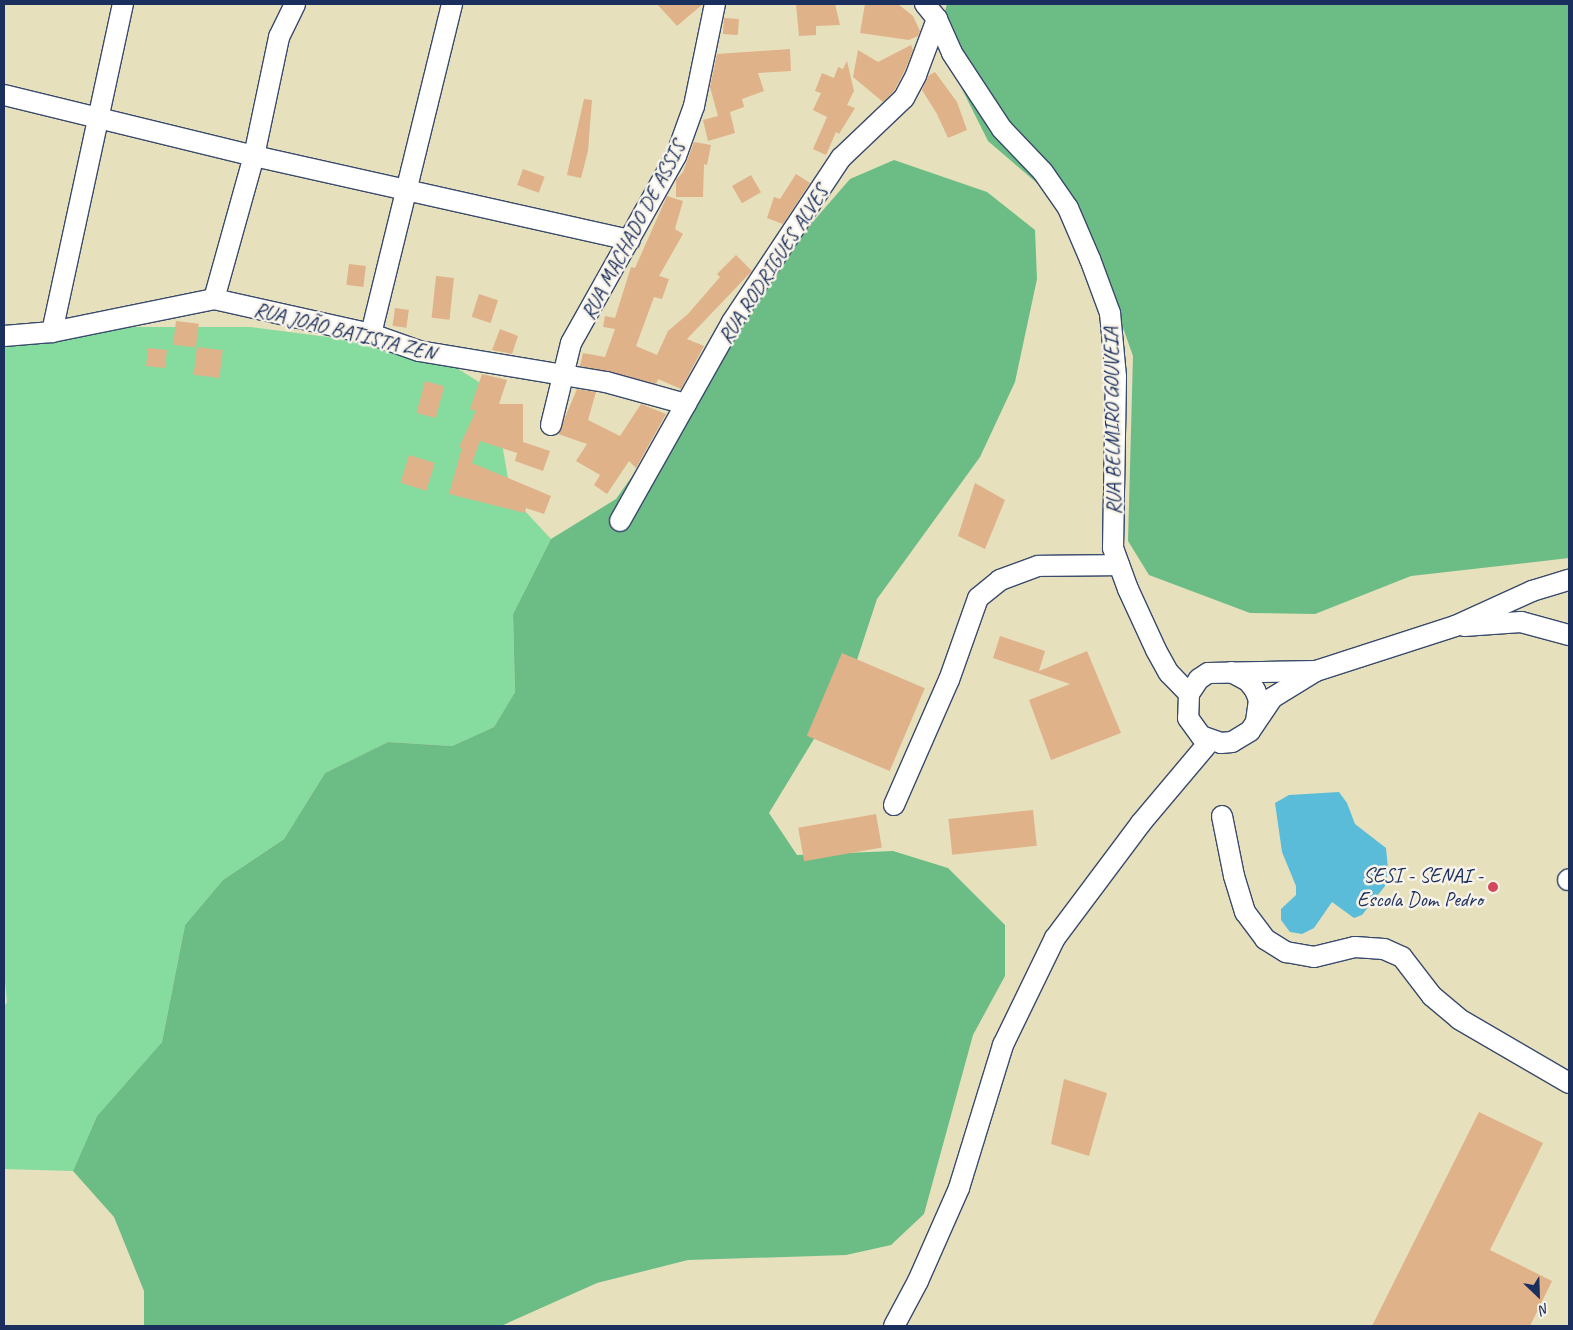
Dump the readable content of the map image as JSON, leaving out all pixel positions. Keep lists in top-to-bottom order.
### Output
{
  "streets": {
    "street": [
      "RUA MACHADO DE ASSIS",
      "RUA RODRIGUES ALVES",
      "RUA JOÃO BATISTA ZEN",
      "RUA BELMIRO GOUVEIA"
    ]
  },
  "crossings": [
    ["RUA MACHADO DE ASSIS", "RUA JOÃO BATISTA ZEN"],
    ["RUA RODRIGUES ALVES", "RUA JOÃO BATISTA ZEN"],
    ["RUA RODRIGUES ALVES", "RUA BELMIRO GOUVEIA"]
  ],
  "places": ["SESI - SENAI - Escola Dom Pedro"],
  "north": "bottom right"
}
